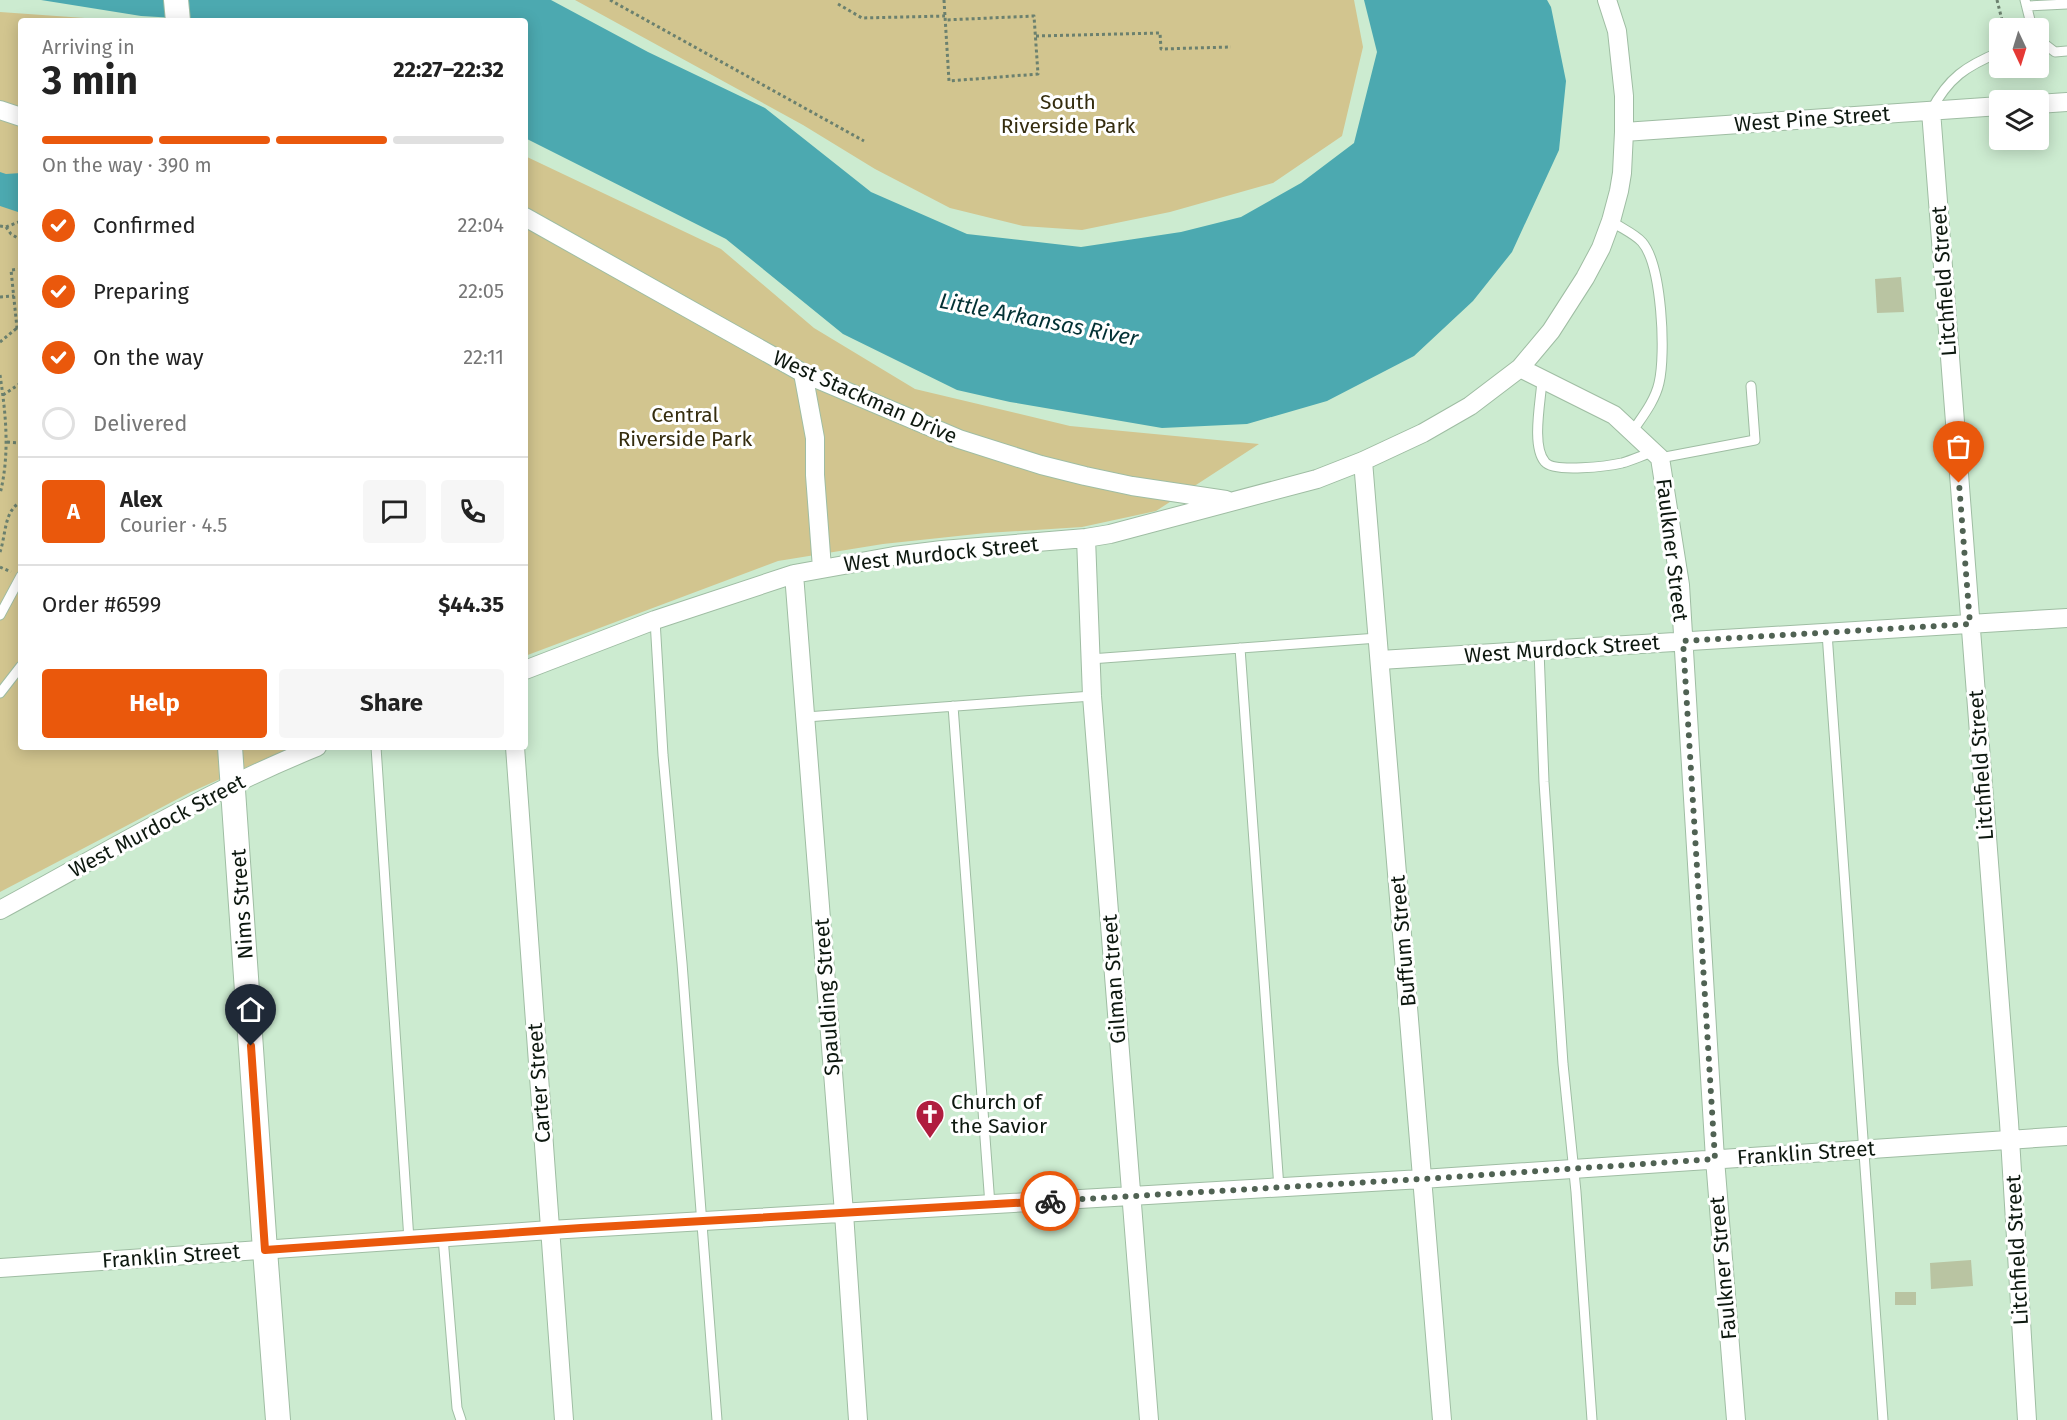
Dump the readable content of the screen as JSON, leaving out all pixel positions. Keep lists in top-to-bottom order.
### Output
{
  "streets": {
    "street": [
      "West Pine Street",
      "Litchfield Street",
      "West Stackman Drive",
      "Faulkner Street",
      "West Murdock Street",
      "Nims Street",
      "Buffum Street",
      "Gilman Street",
      "Spaulding Street",
      "Carter Street",
      "Franklin Street"
    ]
  },
  "crossings": [
    ["West Pine Street", "Litchfield Street"],
    ["West Pine Street", "West Murdock Street"],
    ["Litchfield Street", "West Murdock Street"],
    ["Litchfield Street", "Franklin Street"],
    ["West Stackman Drive", "West Murdock Street"],
    ["Faulkner Street", "West Murdock Street"],
    ["Faulkner Street", "Franklin Street"],
    ["West Murdock Street", "Nims Street"],
    ["West Murdock Street", "Buffum Street"],
    ["West Murdock Street", "Gilman Street"],
    ["West Murdock Street", "Spaulding Street"],
    ["Nims Street", "Franklin Street"],
    ["Buffum Street", "Franklin Street"],
    ["Gilman Street", "Franklin Street"],
    ["Spaulding Street", "Franklin Street"],
    ["Carter Street", "Franklin Street"]
  ],
  "water": ["Little Arkansas River"],
  "parks": ["South Riverside Park", "Central Riverside Park"],
  "places": {
    "church": ["Church of the Savior"]
  },
  "north": "bottom",
  "page": {
    "heading": ["3 min", "Arriving in", "22:27–22:32"],
    "panel": [
      "Alex",
      "Courier · 4.5",
      "Order #6599",
      "$44.35"
    ],
    "bar": "On the way · 390 m",
    "list": [
      ["Confirmed", "22:04"],
      ["Preparing", "22:05"],
      ["On the way", "22:11"],
      "Delivered"
    ],
    "round": "A",
    "buttons": ["Help", "Share"]
  }
}
